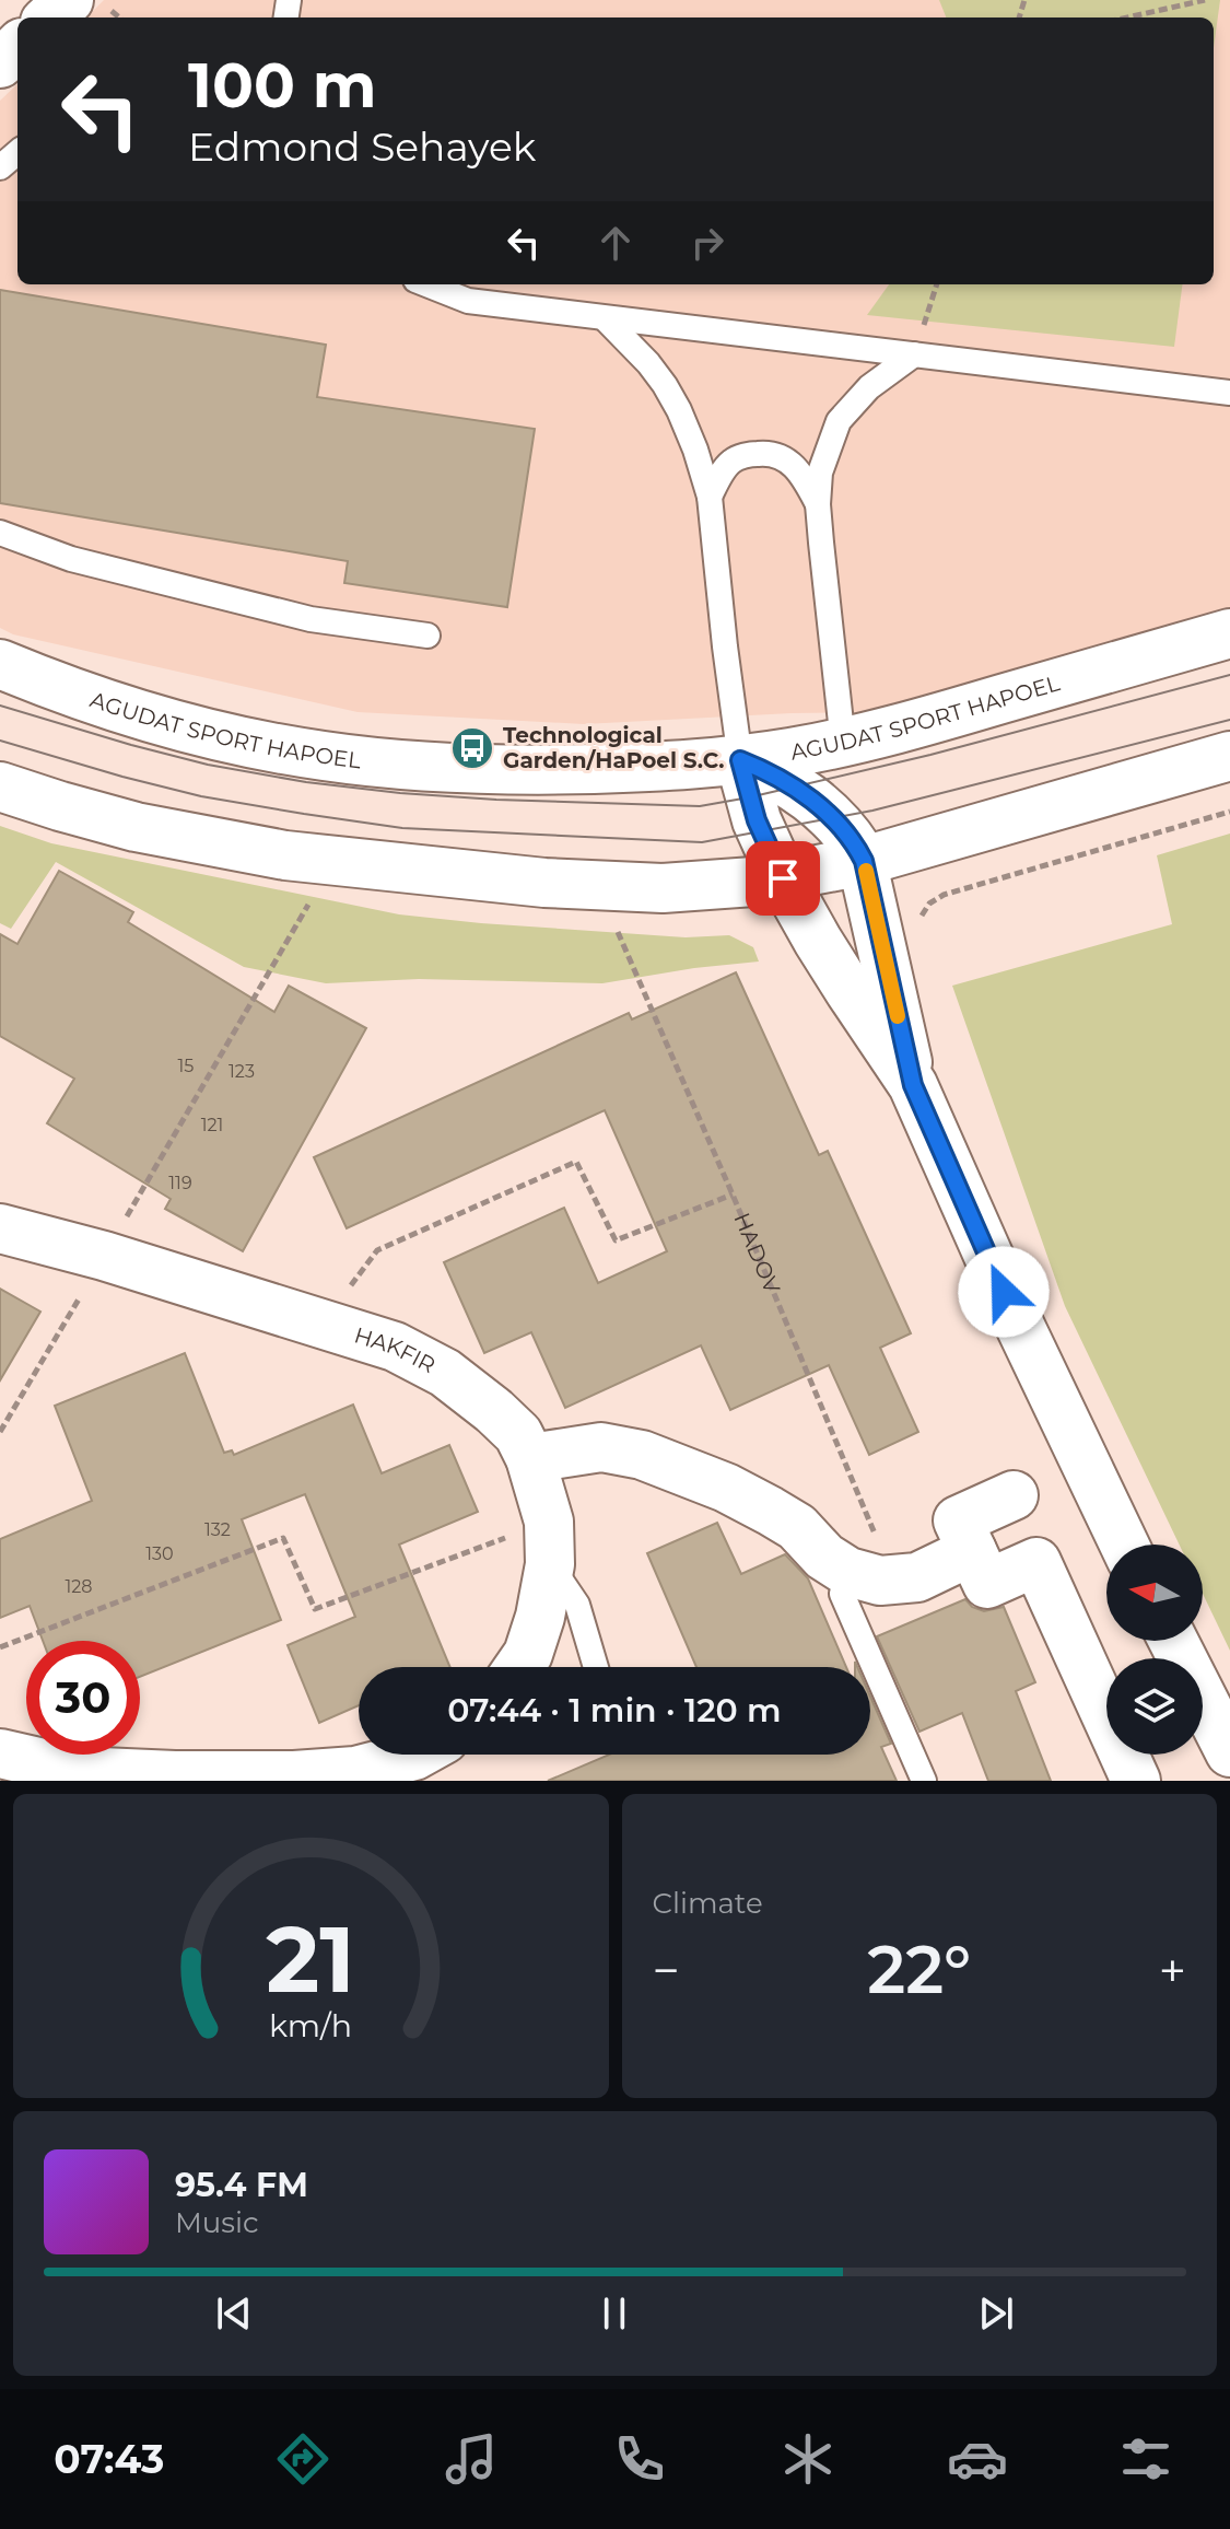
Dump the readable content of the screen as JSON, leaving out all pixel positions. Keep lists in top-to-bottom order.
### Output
{
  "streets": {
    "street": ["AGUDAT SPORT HAPOEL", "HAKFIR"],
    "path": ["HADOV"]
  },
  "places": {
    "bus stop": ["Technological Garden/HaPoel S.C."]
  },
  "house_numbers": [
    "15",
    "123",
    "121",
    "119",
    "132",
    "130",
    "128"
  ],
  "north": "left",
  "page": {
    "turn": ["100 m", "Edmond Sehayek"],
    "limit": "30",
    "trip": "07:44 · 1 min · 120 m",
    "tile": "Climate",
    "heat": ["−", "22°", "+"],
    "song": ["95.4 FM", "Music"],
    "tabs": "07:43",
    "gauge": ["21", "km/h"]
  }
}
